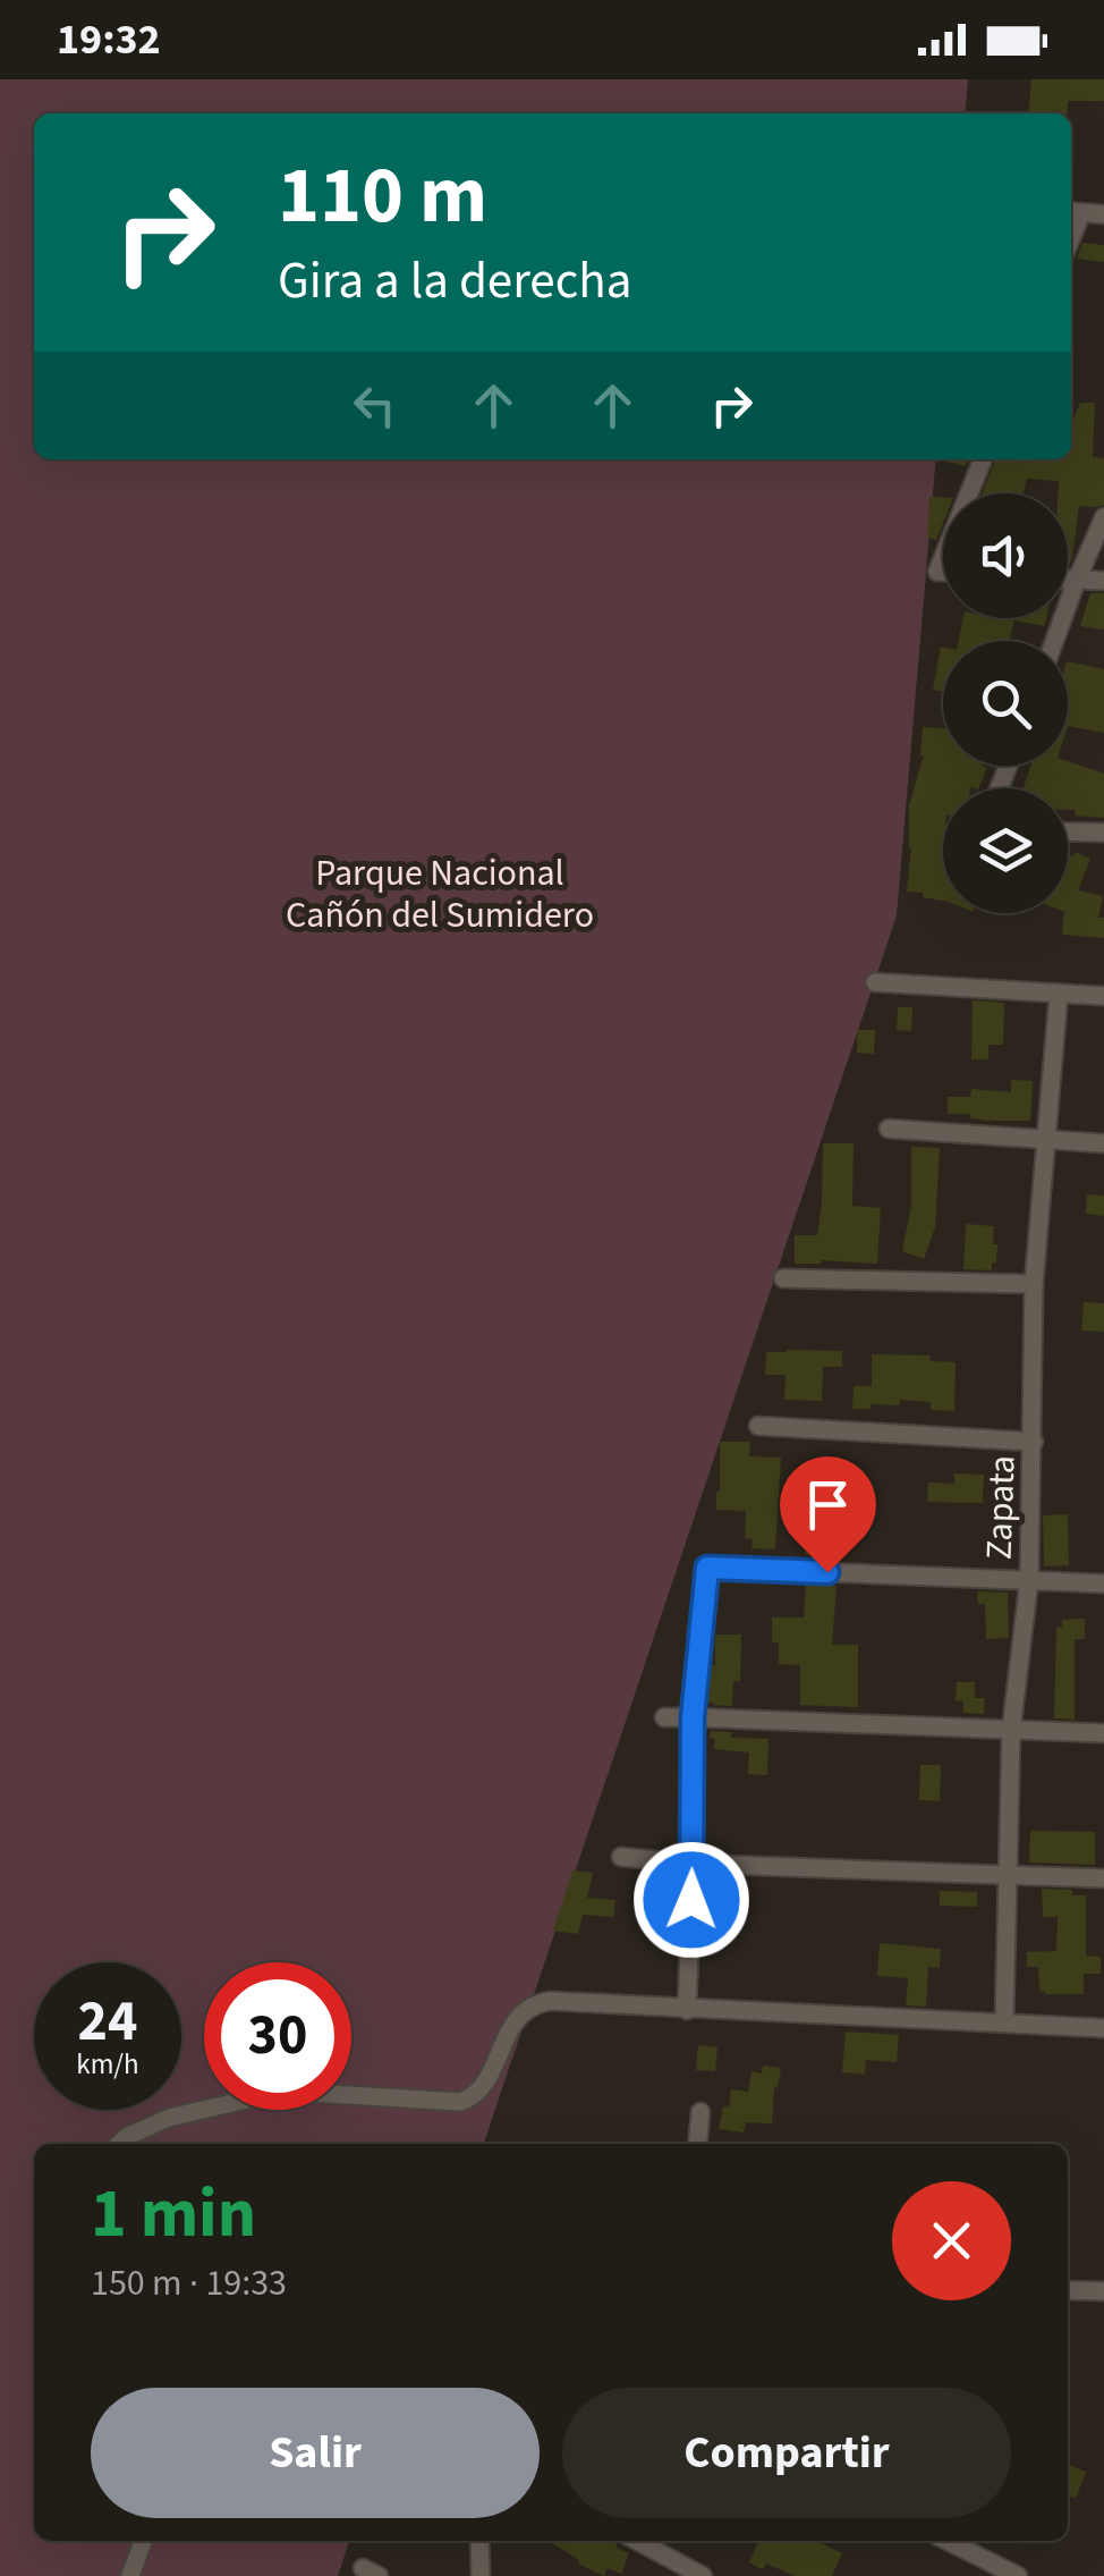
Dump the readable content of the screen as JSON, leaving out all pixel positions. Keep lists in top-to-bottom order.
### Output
{
  "streets": {
    "street": ["Zapata"]
  },
  "parks": ["Parque Nacional Cañón del Sumidero"],
  "page": {
    "status": "19:32",
    "turn": ["110 m", "Gira a la derecha"],
    "speed": "24 km/h",
    "limit": "30",
    "heading": ["1 min", "150 m · 19:33"],
    "buttons": ["Salir", "Compartir"]
  }
}
